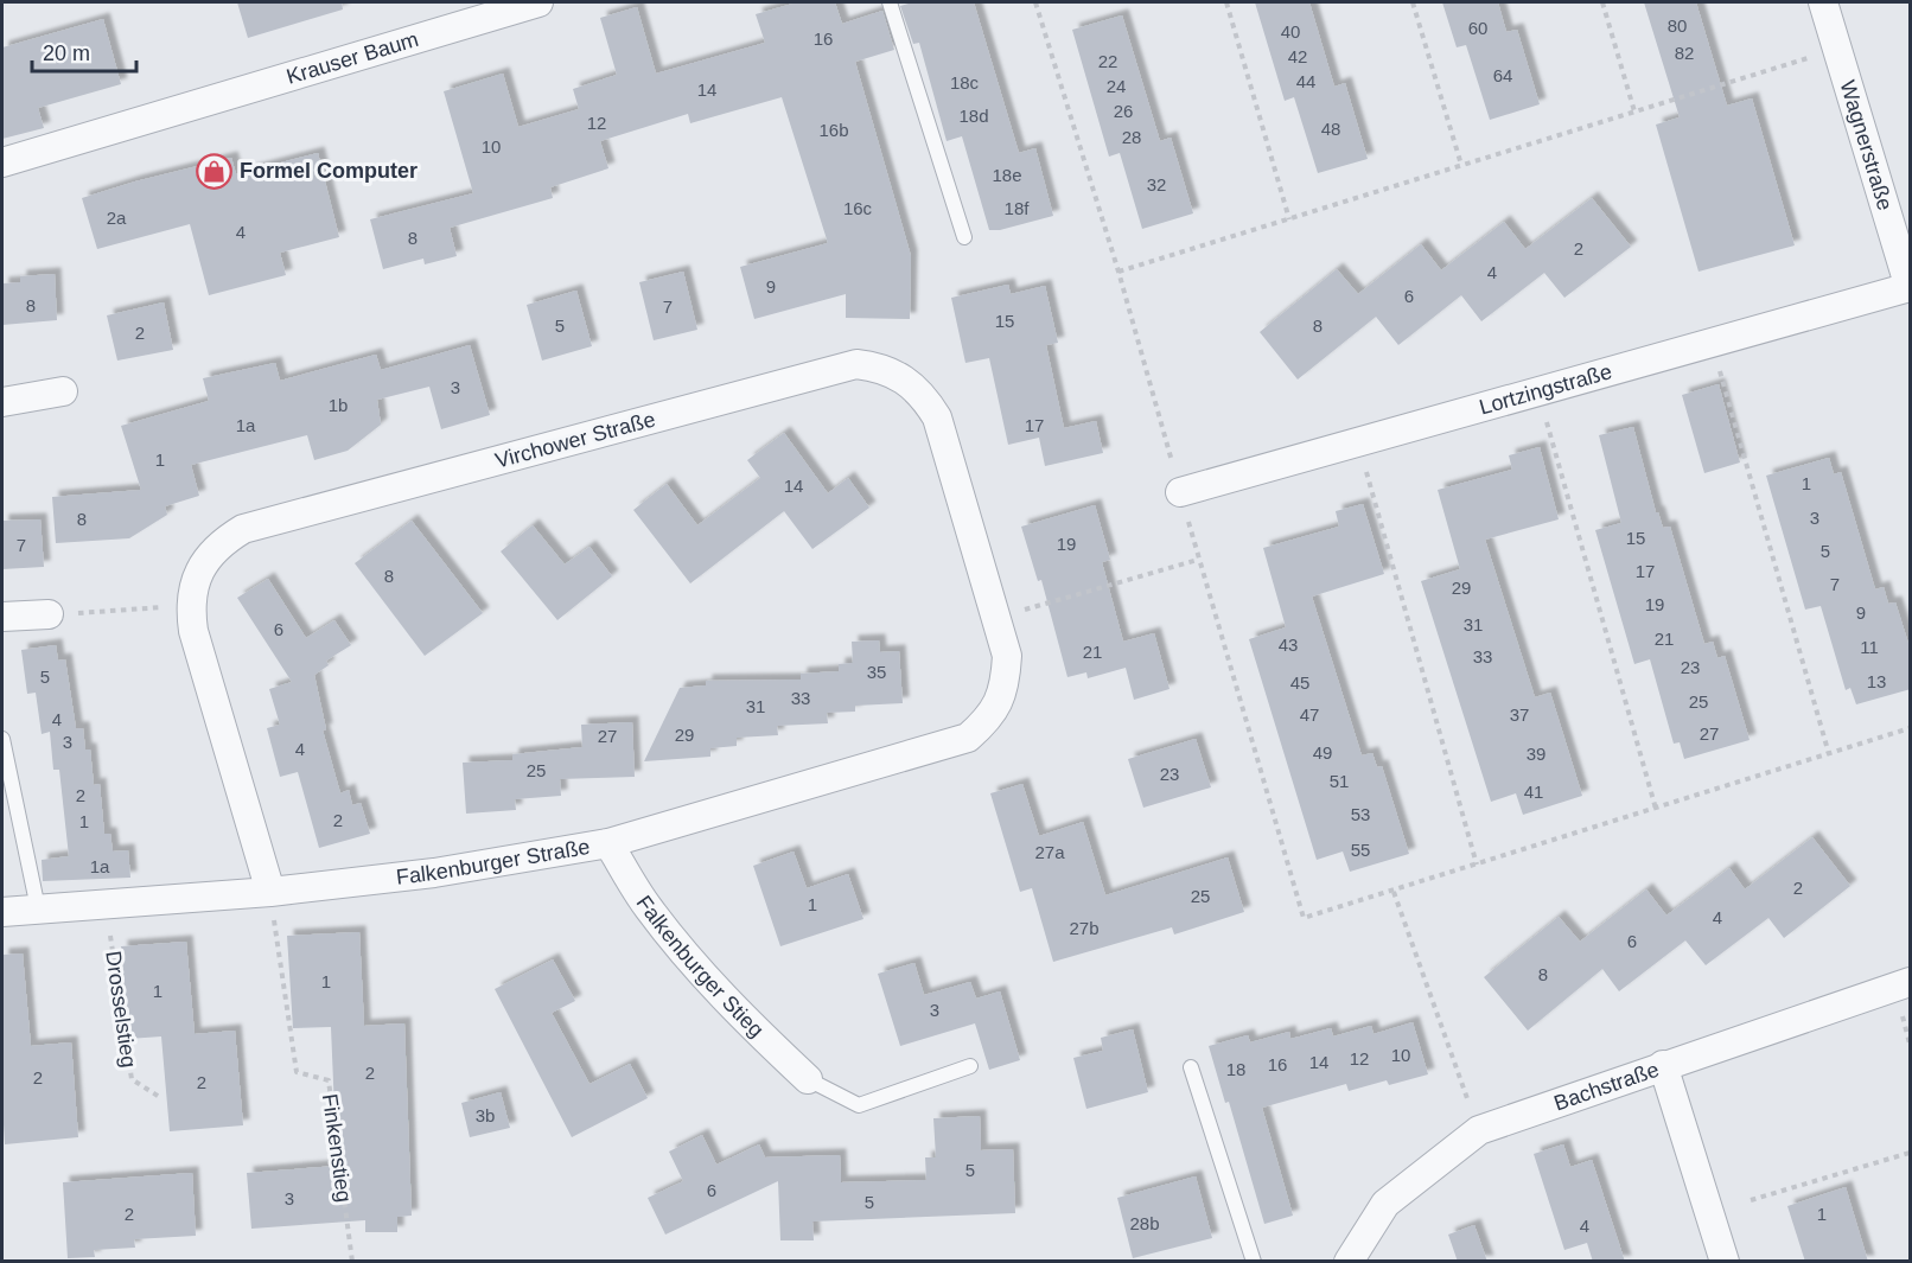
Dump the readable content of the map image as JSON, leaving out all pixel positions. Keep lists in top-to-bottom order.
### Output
{
  "streets": {
    "street": [
      "Krauser Baum",
      "Wagnerstraße",
      "Lortzingstraße",
      "Virchower Straße",
      "Falkenburger Straße",
      "Falkenburger Stieg",
      "Bachstraße"
    ],
    "path": ["Drosselstieg", "Finkenstieg"]
  },
  "crossings": [
    ["Wagnerstraße", "Lortzingstraße"],
    ["Virchower Straße", "Falkenburger Straße"],
    ["Virchower Straße", "Finkenstieg"],
    ["Falkenburger Straße", "Falkenburger Stieg"],
    ["Falkenburger Straße", "Drosselstieg"],
    ["Falkenburger Straße", "Finkenstieg"]
  ],
  "places": {
    "shop": ["Formel Computer"]
  },
  "house_numbers": [
    "80",
    "60",
    "40",
    "16",
    "82",
    "42",
    "22",
    "64",
    "44",
    "18c",
    "24",
    "14",
    "26",
    "18d",
    "12",
    "48",
    "16b",
    "28",
    "10",
    "18e",
    "32",
    "16c",
    "18f",
    "2a",
    "4",
    "8",
    "2",
    "4",
    "9",
    "6",
    "8",
    "7",
    "15",
    "5",
    "8",
    "2",
    "3",
    "1b",
    "1a",
    "17",
    "1",
    "1",
    "14",
    "3",
    "8",
    "15",
    "19",
    "7",
    "5",
    "17",
    "8",
    "7",
    "29",
    "19",
    "9",
    "31",
    "6",
    "21",
    "43",
    "11",
    "21",
    "33",
    "23",
    "35",
    "5",
    "13",
    "45",
    "33",
    "25",
    "31",
    "47",
    "37",
    "4",
    "27",
    "29",
    "27",
    "3",
    "4",
    "49",
    "39",
    "25",
    "23",
    "51",
    "41",
    "2",
    "53",
    "2",
    "1",
    "55",
    "27a",
    "1a",
    "2",
    "25",
    "1",
    "4",
    "27b",
    "6",
    "8",
    "1",
    "1",
    "3",
    "10",
    "12",
    "14",
    "16",
    "18",
    "2",
    "2",
    "2",
    "3b",
    "5",
    "6",
    "3",
    "5",
    "2",
    "1",
    "28b",
    "4"
  ],
  "scale_bar": "20 m"
}
